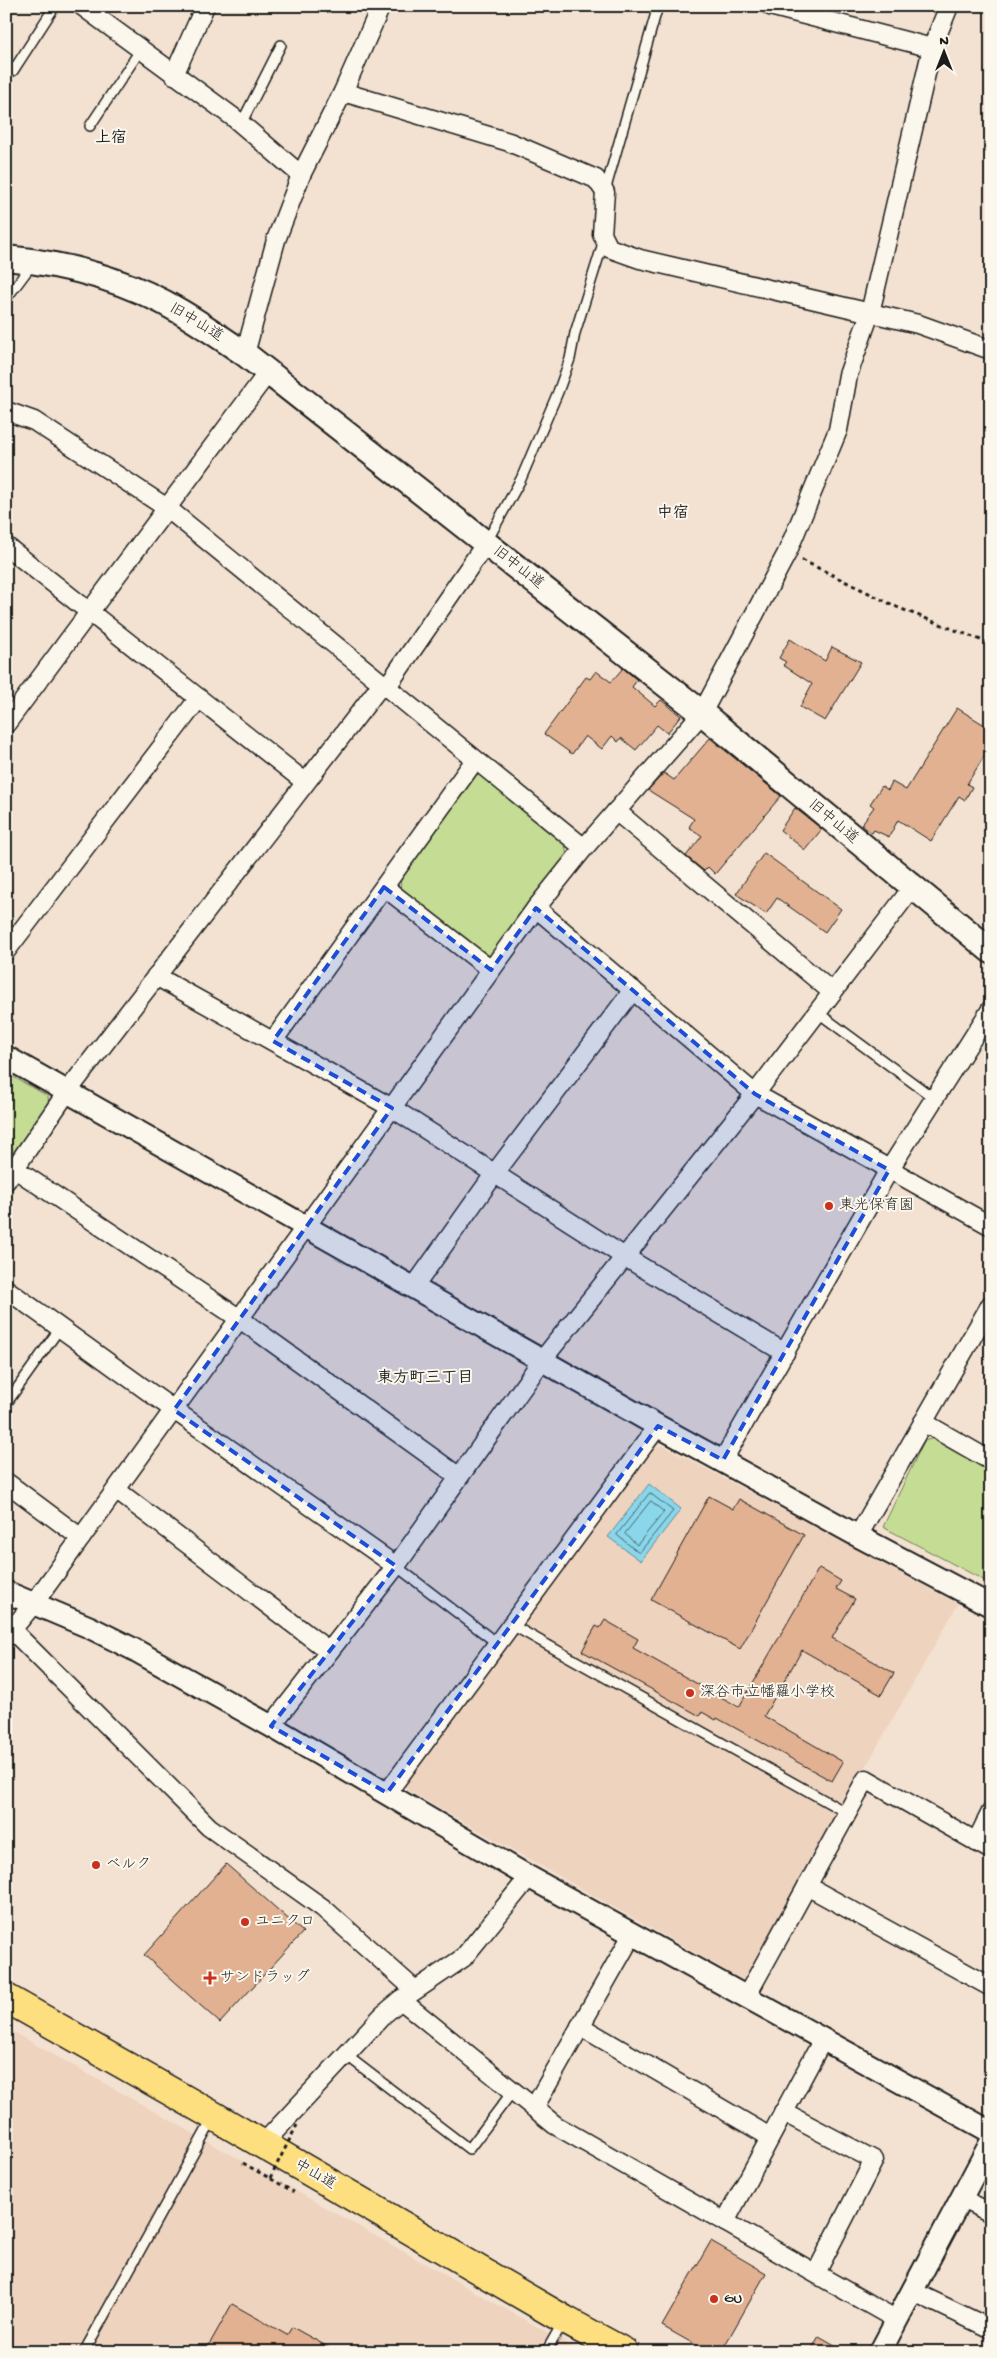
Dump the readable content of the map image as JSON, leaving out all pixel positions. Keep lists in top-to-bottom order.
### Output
{
  "streets": {
    "highway": ["中山道"],
    "main road": ["旧中山道"]
  },
  "districts": ["上宿", "中宿", "東方町三丁目"],
  "places": {
    "other": [
      "東光保育園",
      "深谷市立幡羅小学校",
      "ベルク",
      "ユニクロ",
      "GU"
    ],
    "health": ["サンドラッグ"]
  },
  "north": "top"
}
